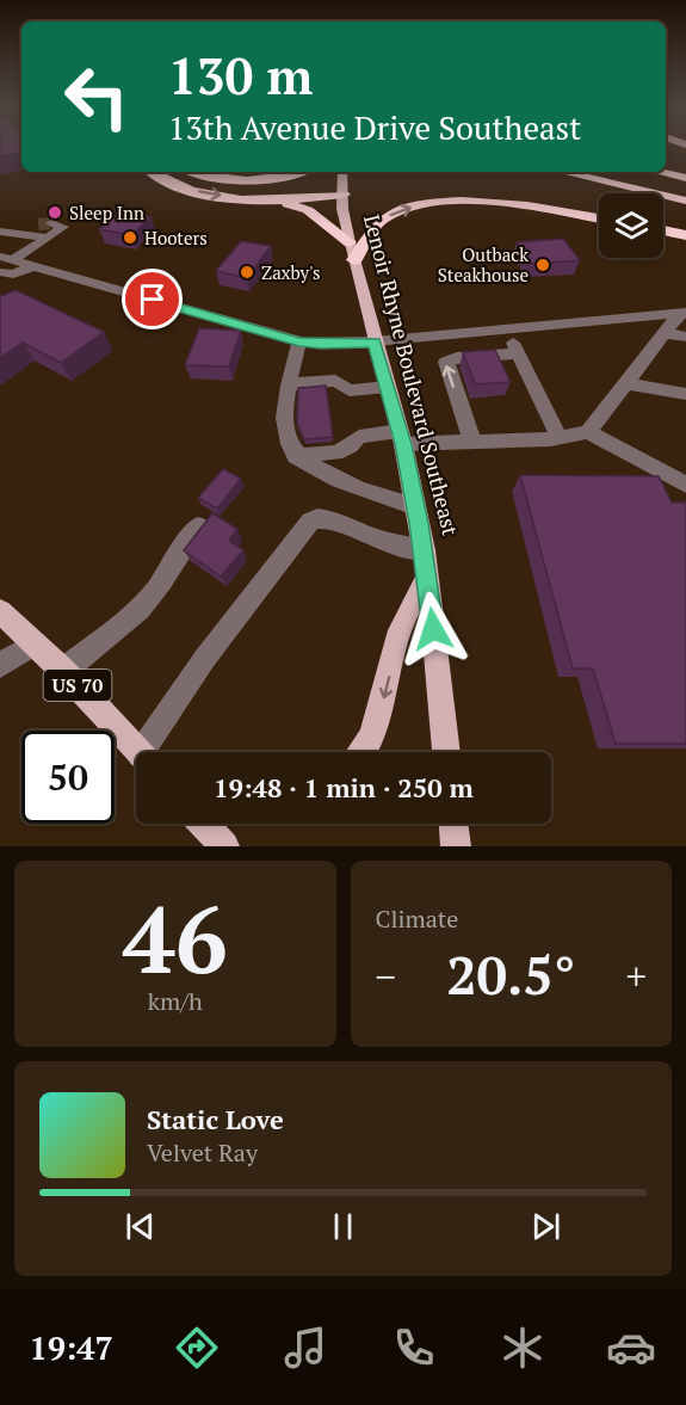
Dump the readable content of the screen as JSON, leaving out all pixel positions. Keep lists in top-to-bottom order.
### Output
{
  "streets": {
    "main road": ["Lenoir Rhyne Boulevard Southeast", "US 70"]
  },
  "places": [
    "Sleep Inn",
    "Hooters",
    "Outback Steakhouse",
    "Zaxby's"
  ],
  "page": {
    "turn": ["130 m", "13th Avenue Drive Southeast"],
    "limit": "50",
    "trip": "19:48 · 1 min · 250 m",
    "tile": [
      ["46", "km/h"],
      "Climate"
    ],
    "heat": ["−", "20.5°", "+"],
    "song": ["Static Love", "Velvet Ray"],
    "tabs": "19:47"
  }
}
